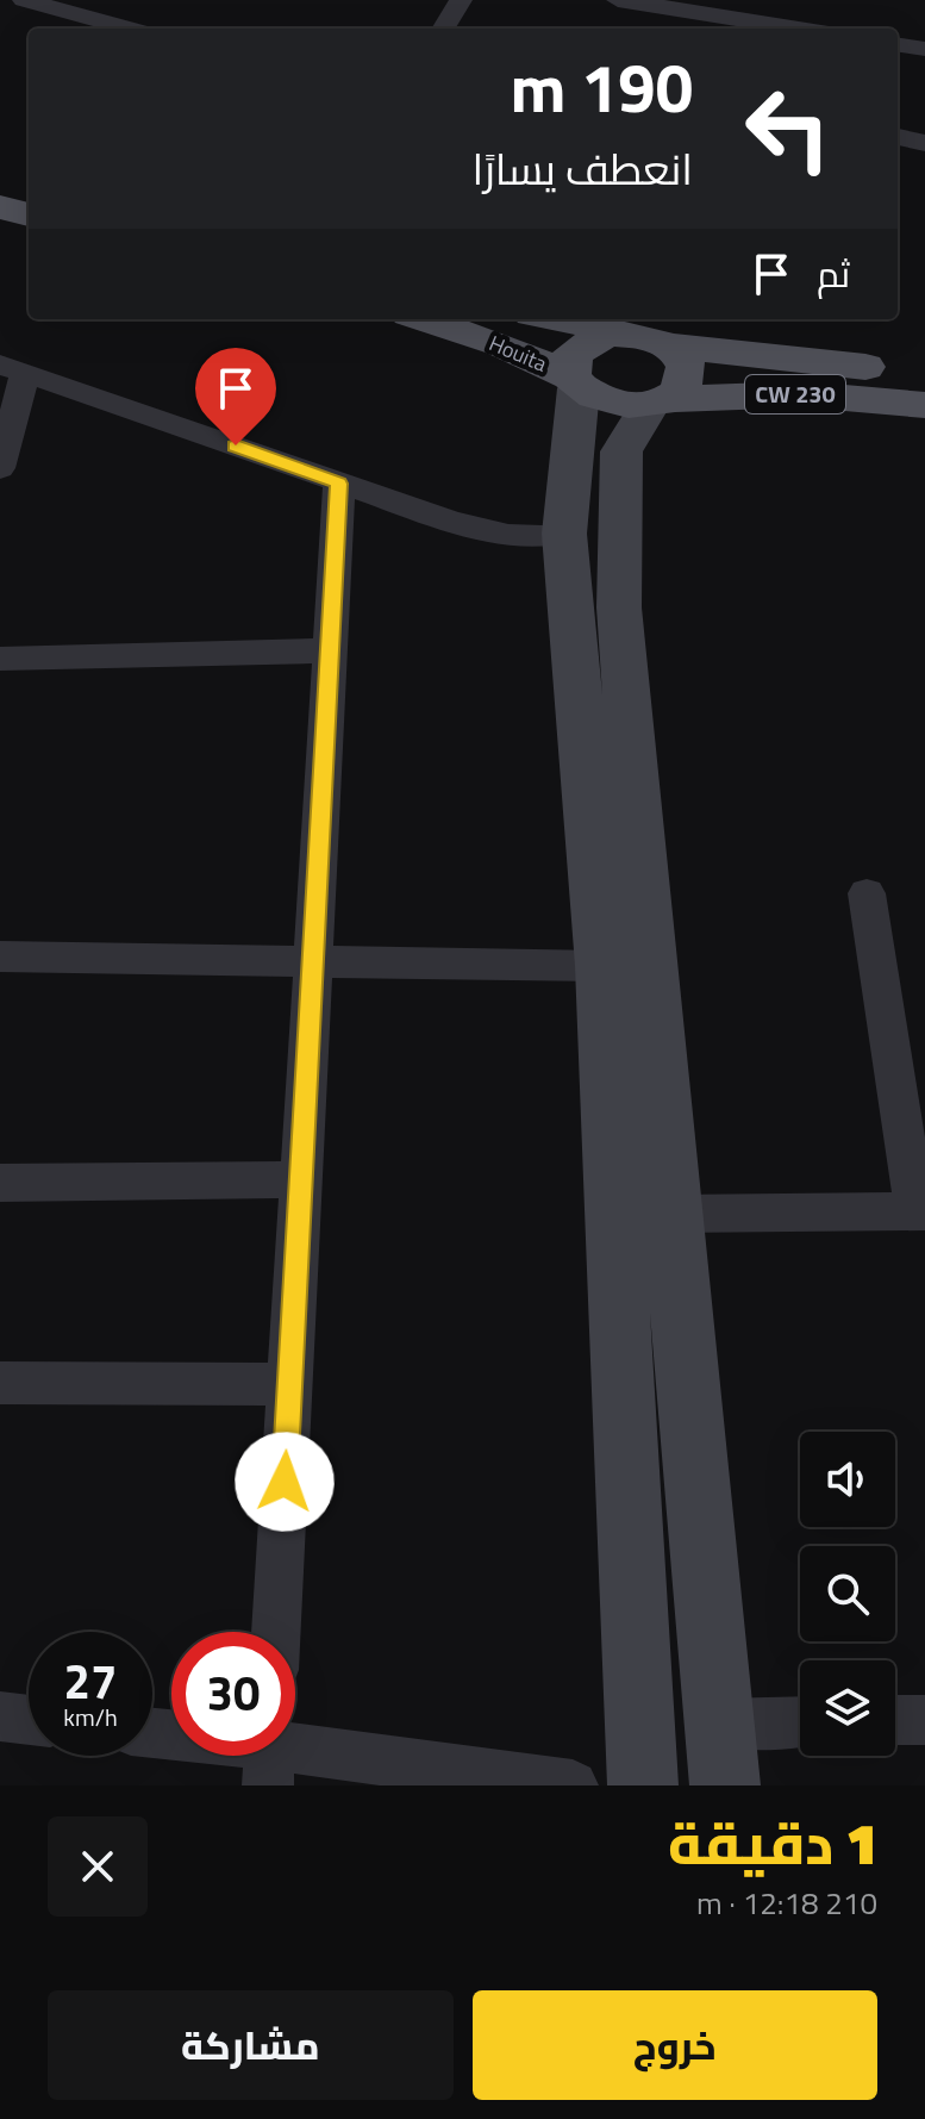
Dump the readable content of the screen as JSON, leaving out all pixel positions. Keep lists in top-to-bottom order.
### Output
{
  "streets": {
    "main road": ["Houita", "CW 230"]
  },
  "crossings": [
    ["Houita", "CW 230"]
  ],
  "page": {
    "turn": ["190 m", "انعطف يسارًا"],
    "then": "ثم",
    "speed": "27 km/h",
    "limit": "30",
    "heading": ["1 دقيقة", "210 m · 12:18"],
    "buttons": ["خروج", "مشاركة"]
  }
}
